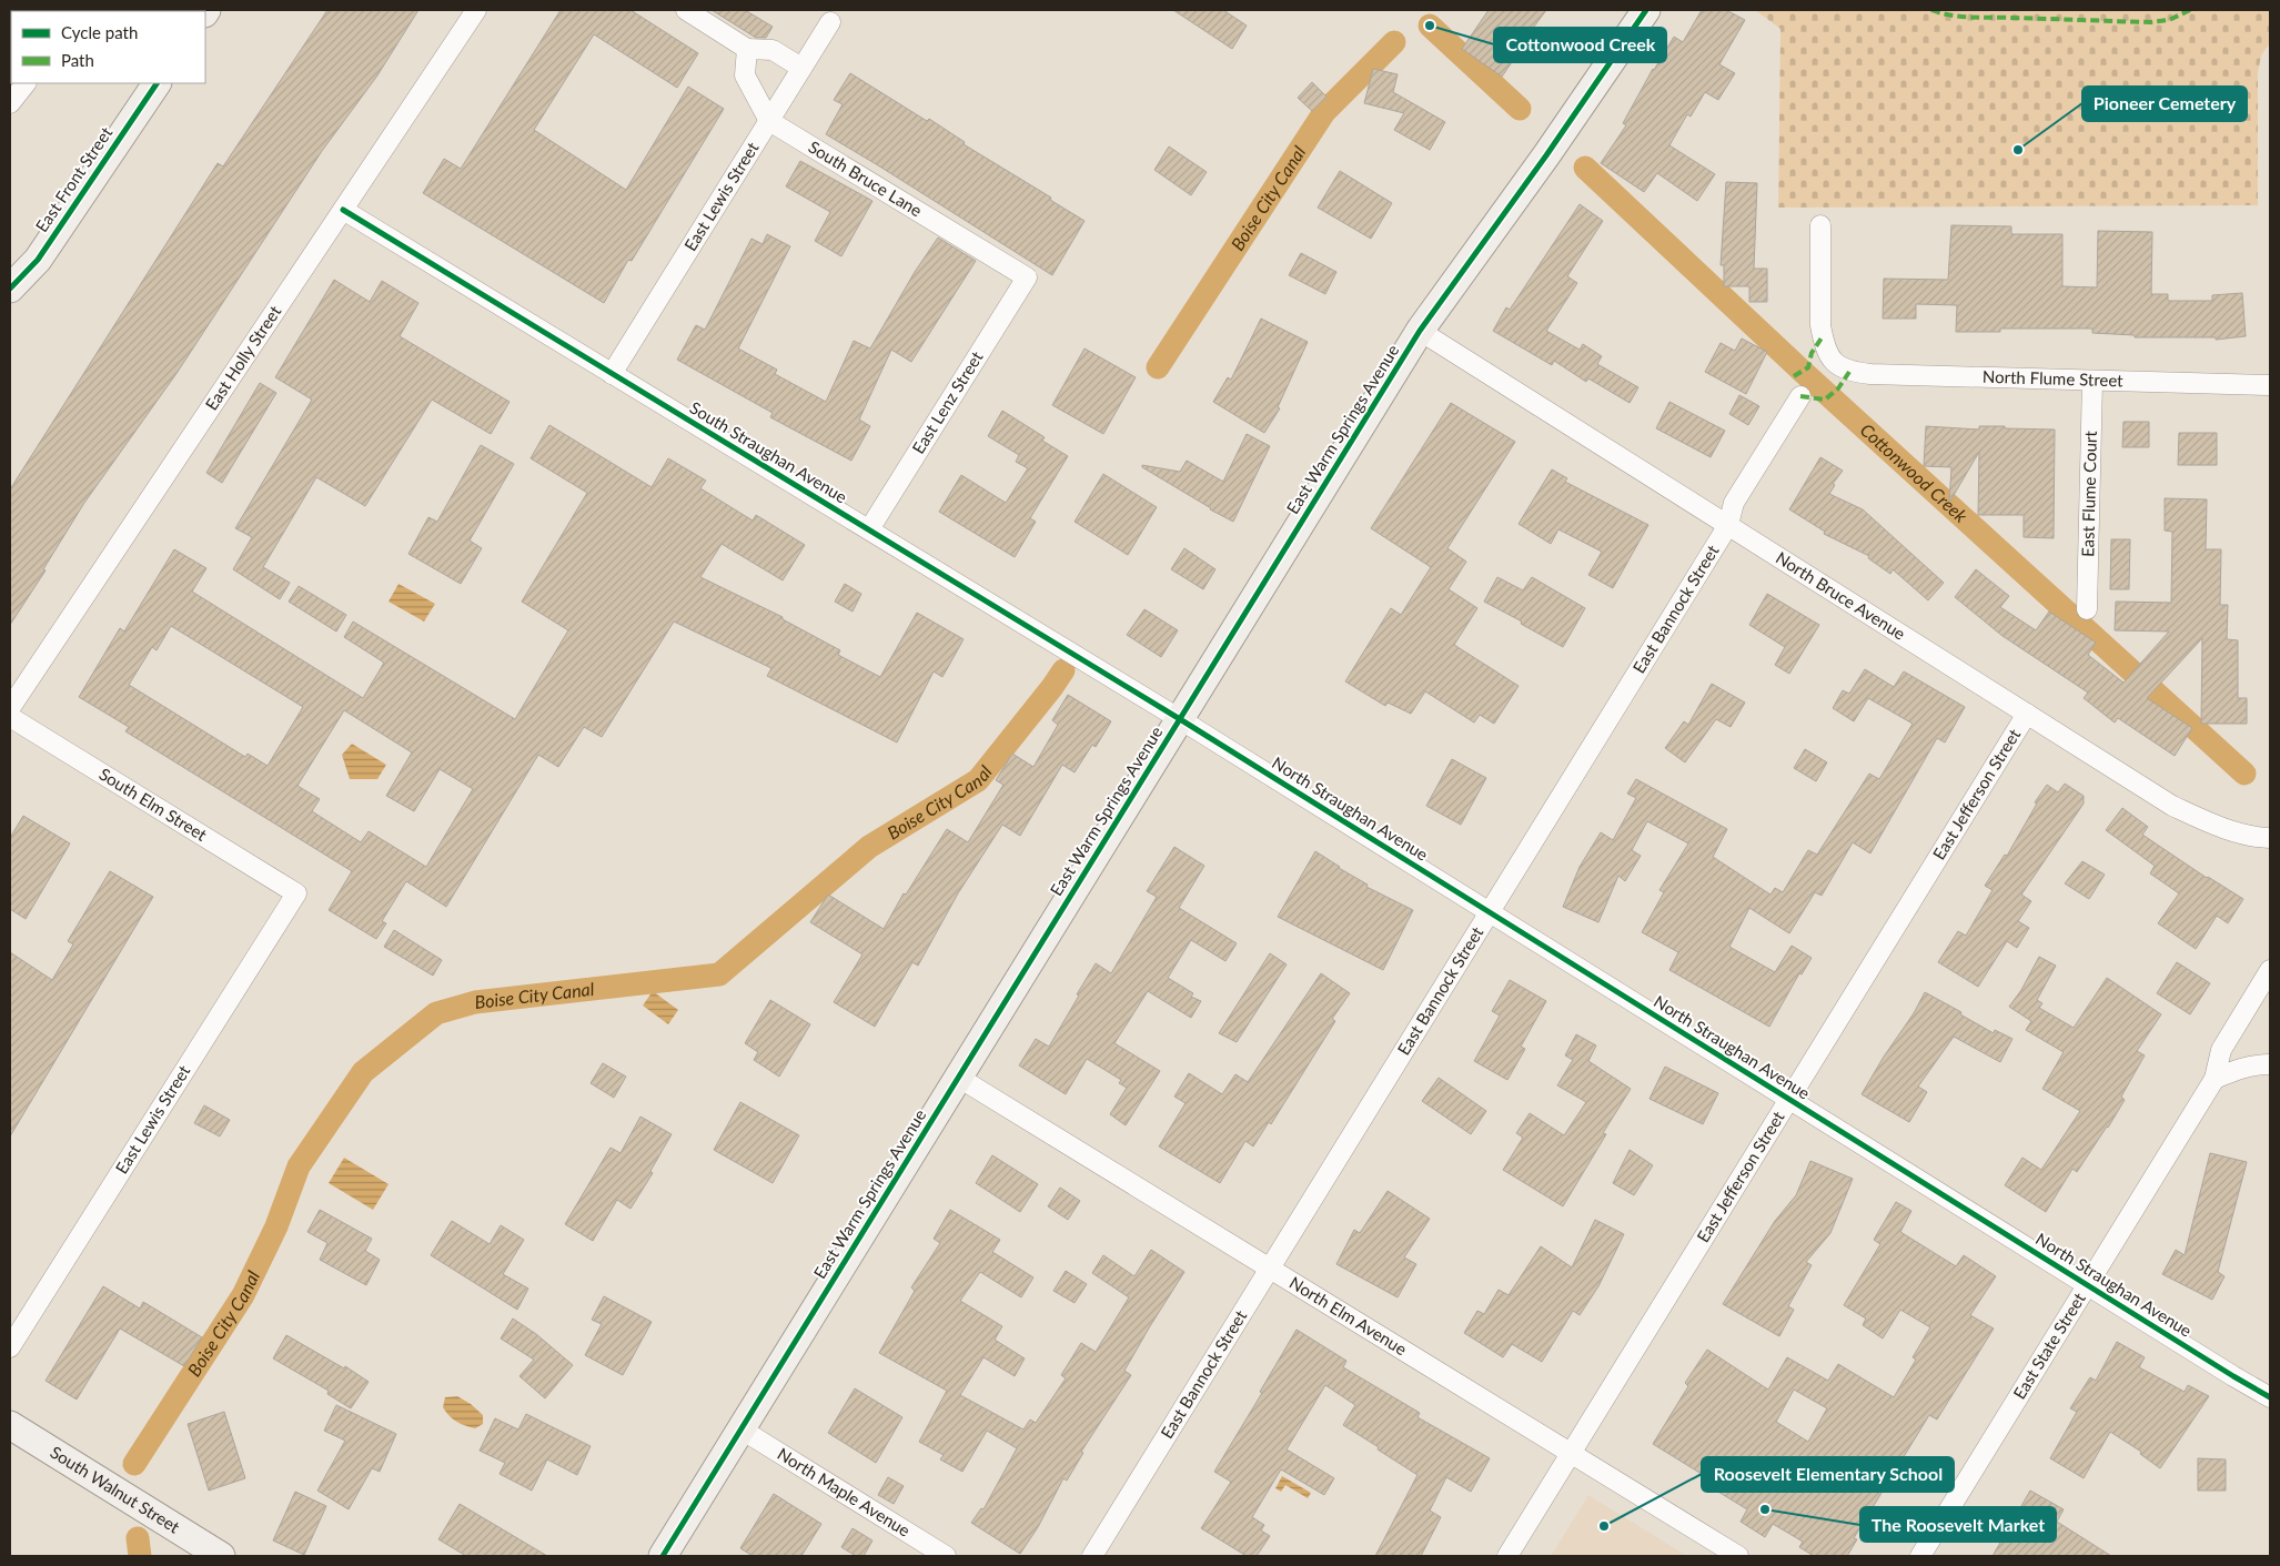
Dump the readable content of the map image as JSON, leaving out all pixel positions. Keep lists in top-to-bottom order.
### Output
{
  "streets": {
    "street": [
      "South Bruce Lane",
      "East Front Street",
      "East Lewis Street",
      "East Holly Street",
      "North Flume Street",
      "East Lenz Street",
      "East Warm Springs Avenue",
      "South Straughan Avenue",
      "East Flume Court",
      "North Bruce Avenue",
      "East Bannock Street",
      "East Jefferson Street",
      "South Elm Street",
      "North Straughan Avenue",
      "North Elm Avenue",
      "East State Street",
      "South Walnut Street",
      "North Maple Avenue"
    ]
  },
  "crossings": [
    ["South Bruce Lane", "East Lewis Street"],
    ["South Bruce Lane", "East Lenz Street"],
    ["East Lewis Street", "South Straughan Avenue"],
    ["East Lewis Street", "South Elm Street"],
    ["East Holly Street", "South Straughan Avenue"],
    ["North Flume Street", "East Flume Court"],
    ["East Lenz Street", "South Straughan Avenue"],
    ["East Warm Springs Avenue", "South Straughan Avenue"],
    ["East Warm Springs Avenue", "North Bruce Avenue"],
    ["East Warm Springs Avenue", "North Straughan Avenue"],
    ["East Warm Springs Avenue", "North Elm Avenue"],
    ["East Warm Springs Avenue", "North Maple Avenue"],
    ["South Straughan Avenue", "North Straughan Avenue"],
    ["North Bruce Avenue", "East Bannock Street"],
    ["North Bruce Avenue", "East Jefferson Street"],
    ["East Bannock Street", "North Straughan Avenue"],
    ["East Bannock Street", "North Elm Avenue"],
    ["East Jefferson Street", "North Straughan Avenue"],
    ["East Jefferson Street", "North Elm Avenue"],
    ["North Straughan Avenue", "East State Street"]
  ],
  "water": ["Boise City Canal", "Cottonwood Creek"],
  "places": [
    "Cottonwood Creek",
    "Pioneer Cemetery",
    "The Roosevelt Market",
    "Roosevelt Elementary School"
  ],
  "legend": ["Cycle path", "Path"]
}
